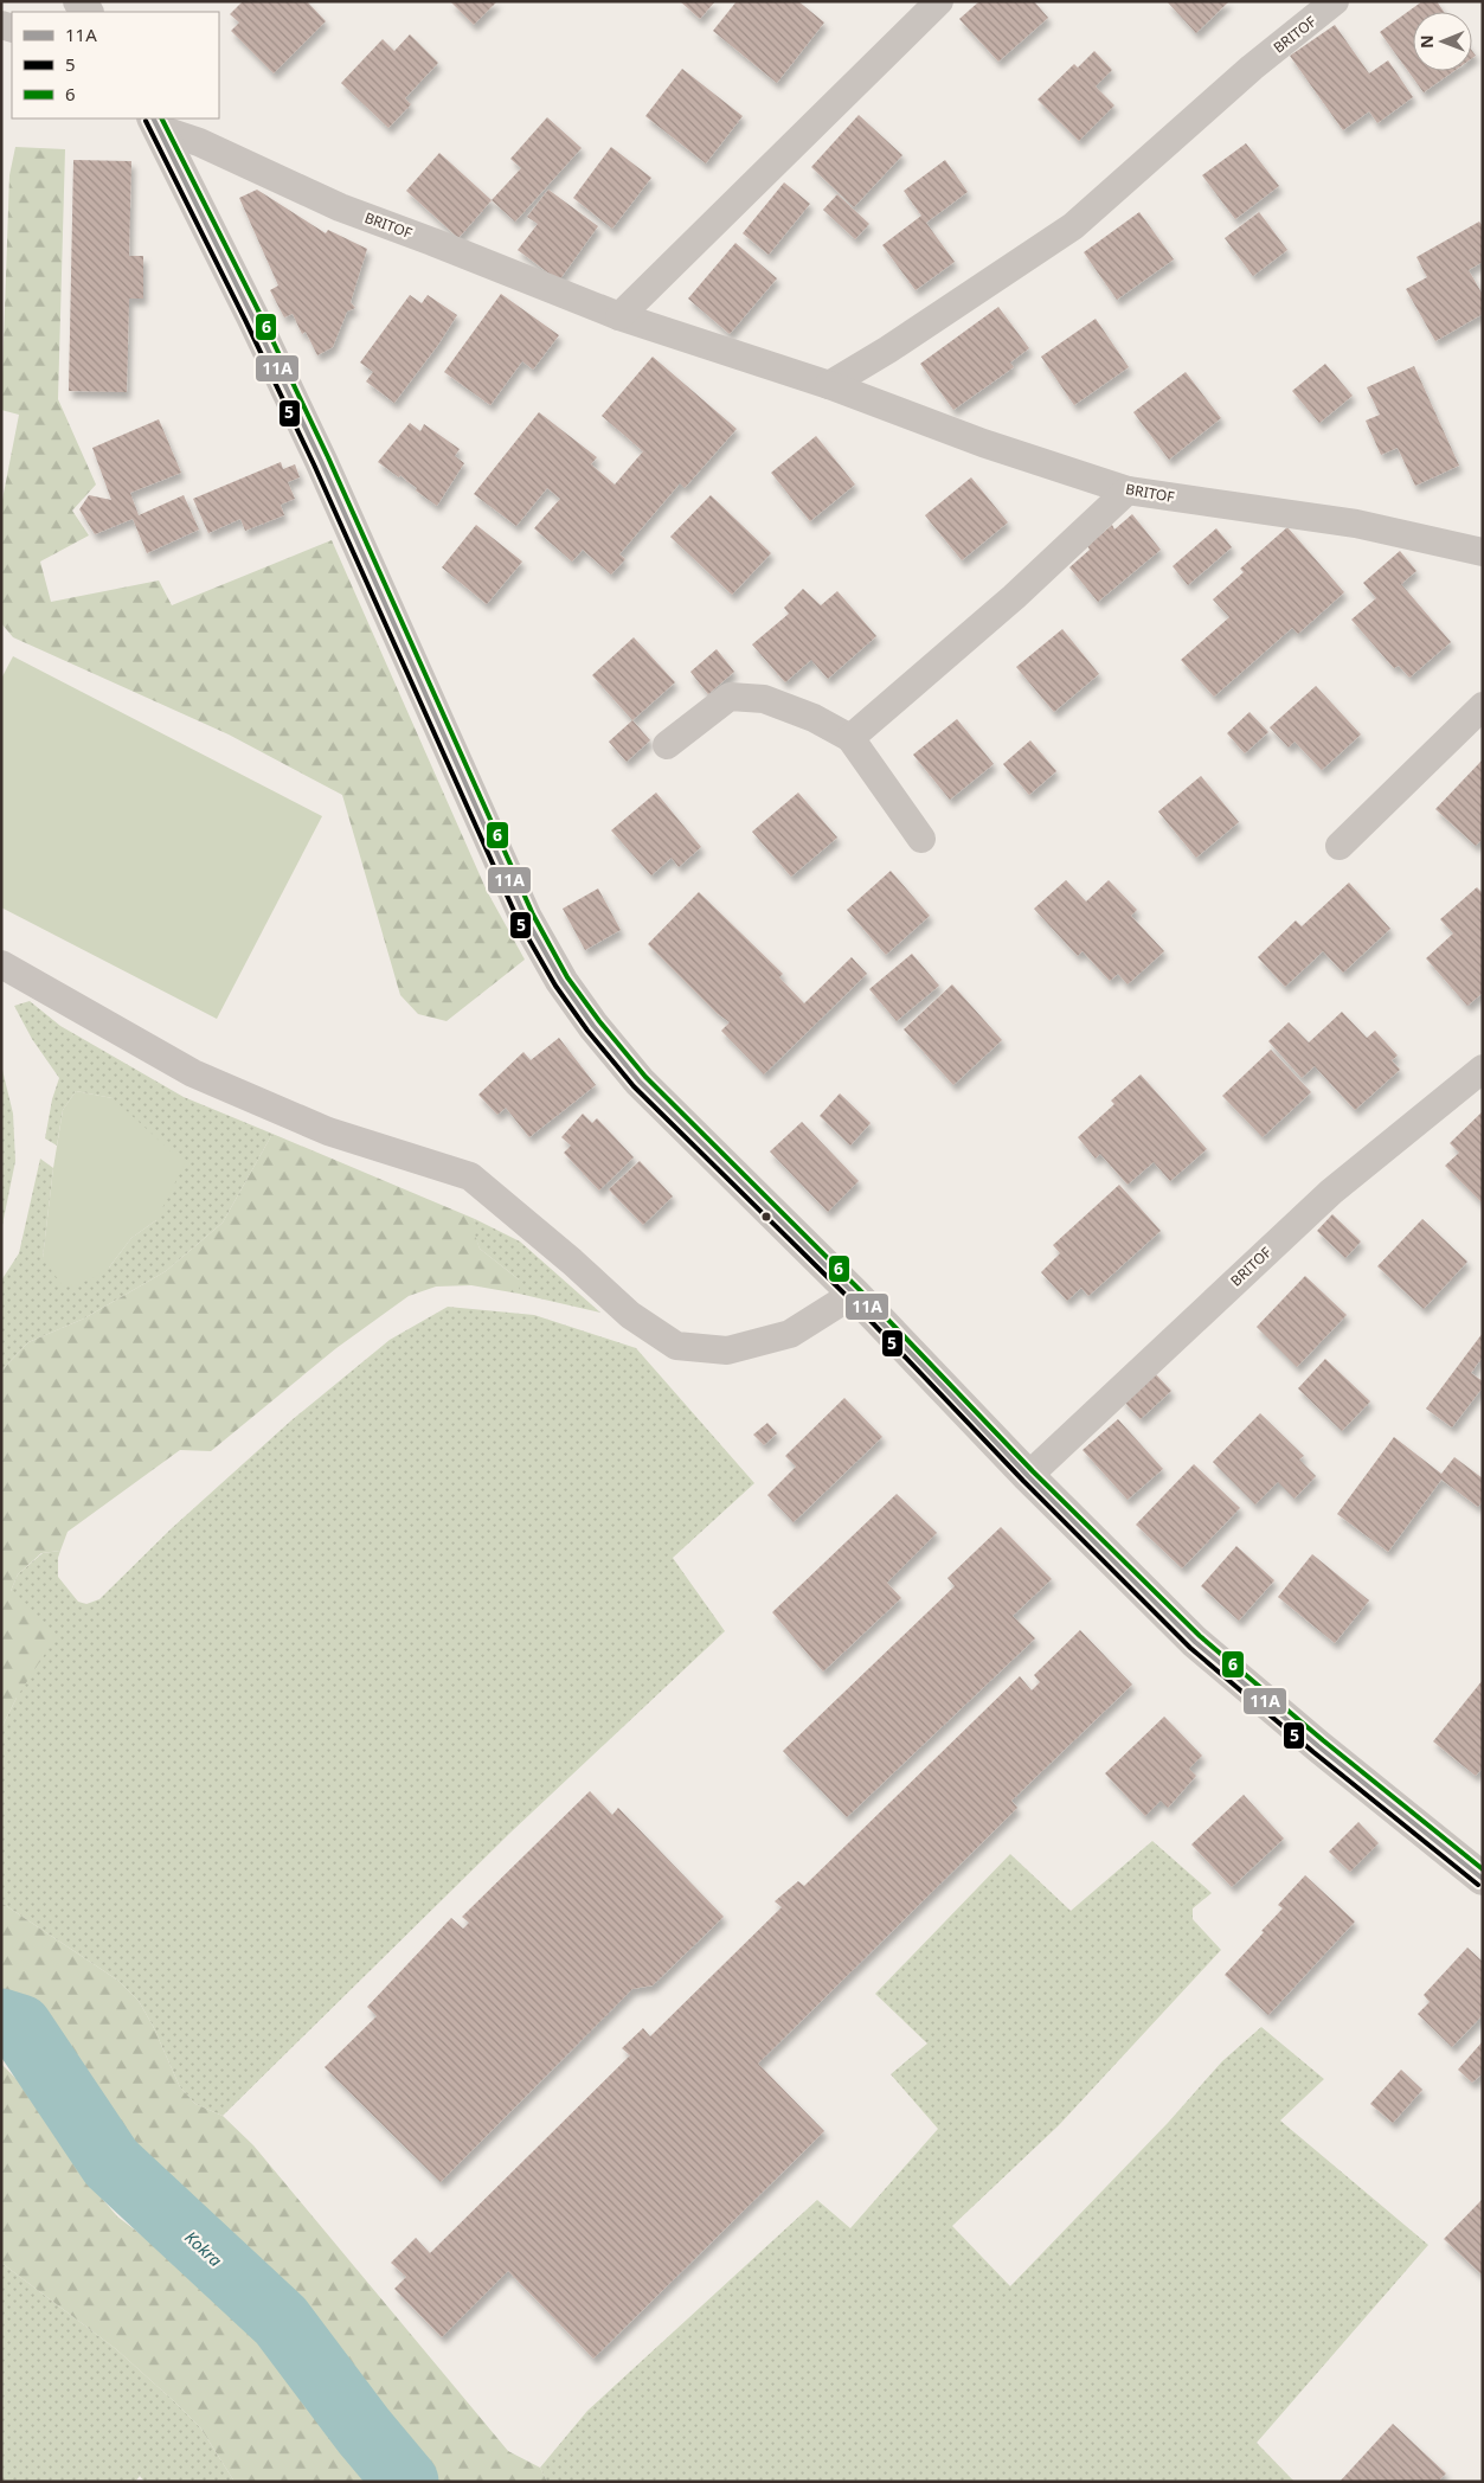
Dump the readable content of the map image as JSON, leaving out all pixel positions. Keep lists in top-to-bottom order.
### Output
{
  "streets": {
    "street": ["BRITOF"]
  },
  "water": ["Kokra"],
  "lines": ["transit line 11A", "transit line 6", "transit line 5"],
  "legend": ["11A", "5", "6"],
  "north": "left"
}
